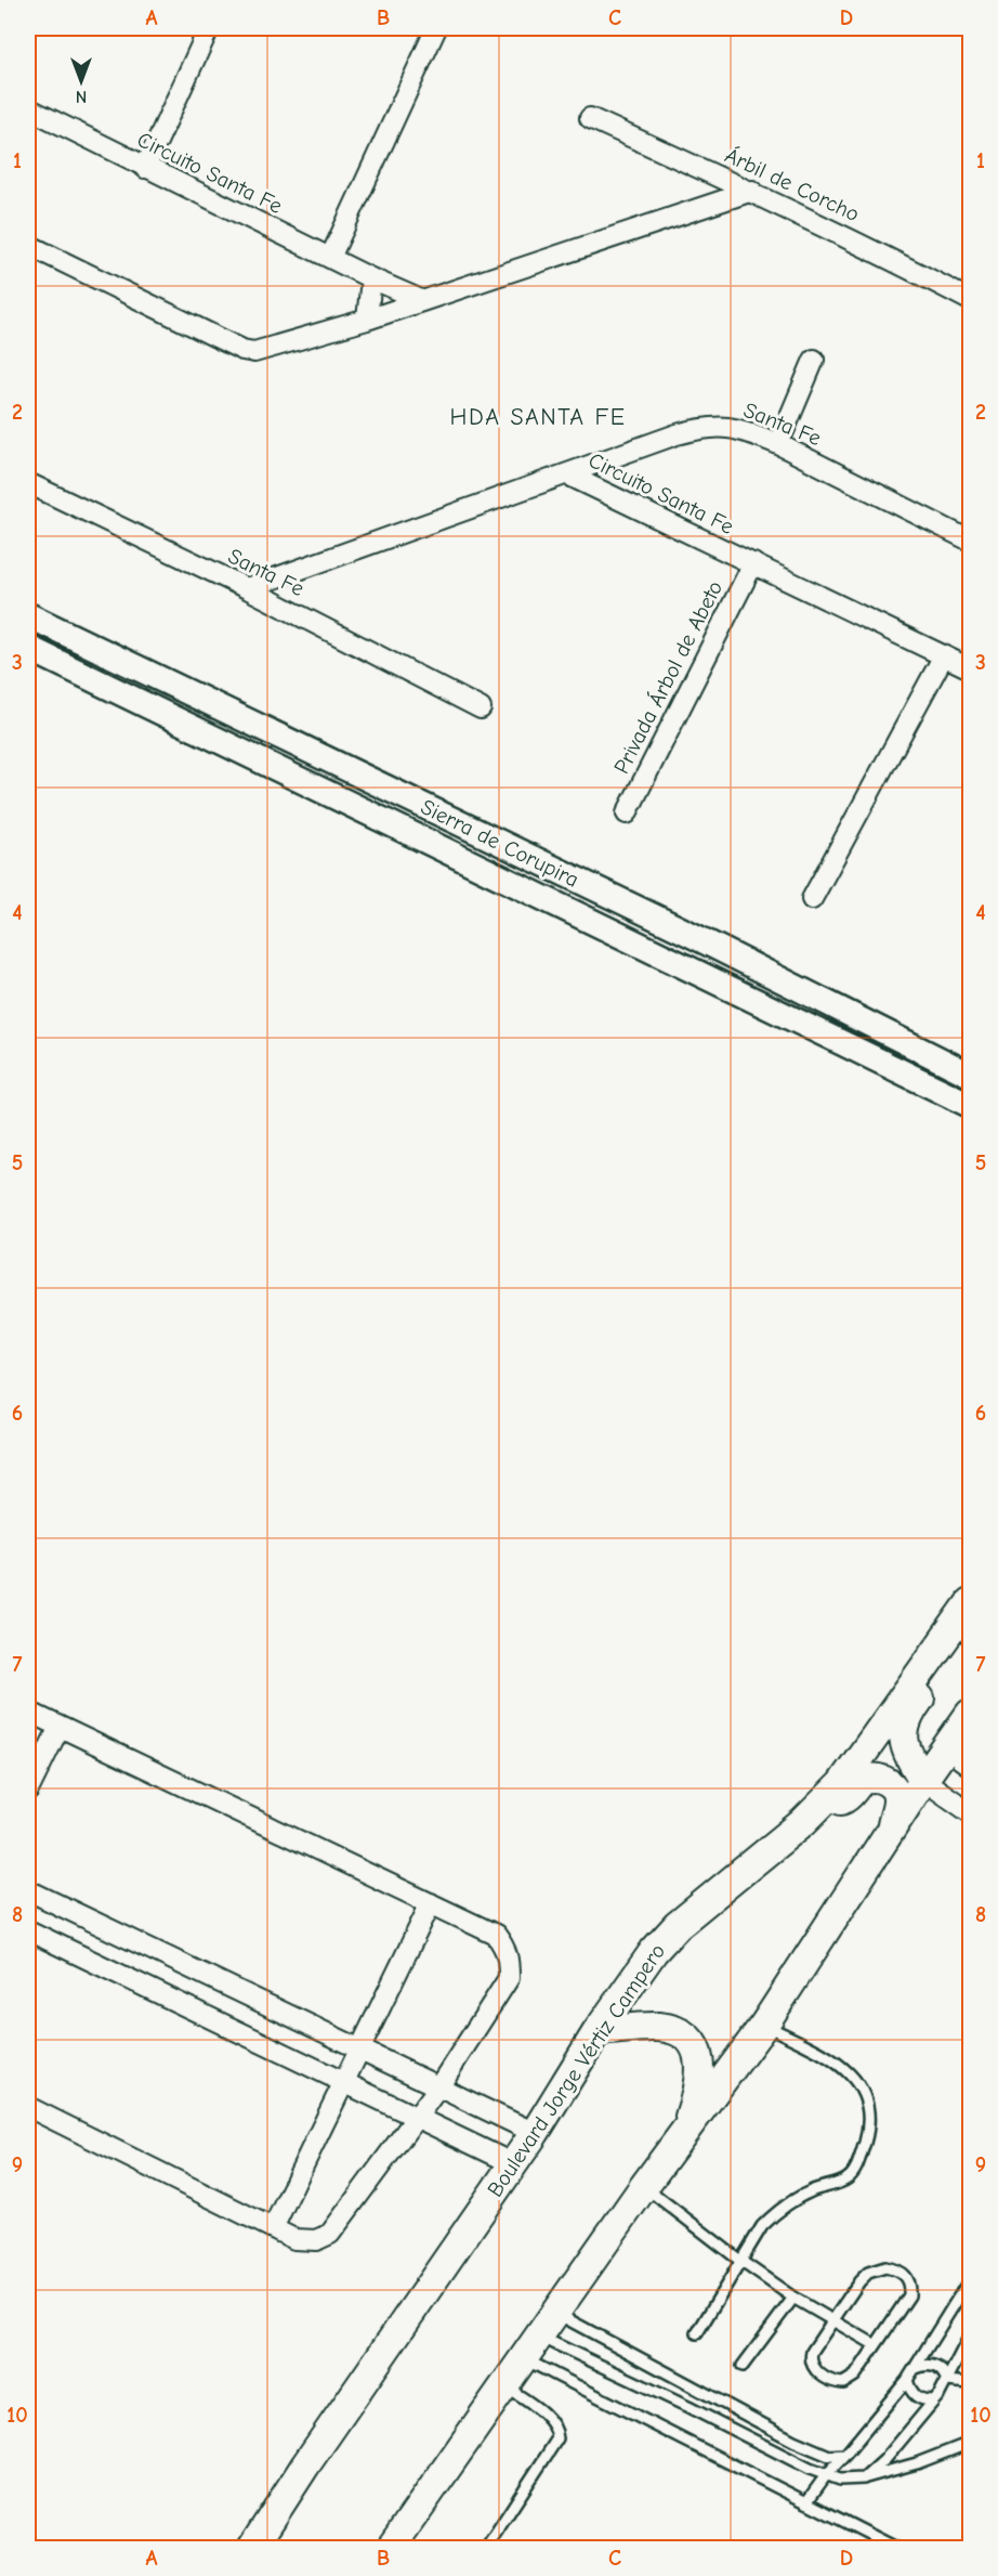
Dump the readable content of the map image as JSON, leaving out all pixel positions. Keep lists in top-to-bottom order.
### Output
{
  "streets": {
    "main road": ["Boulevard Jorge Vértiz Campero"],
    "street": [
      "Circuito Santa Fe",
      "Árbil de Corcho",
      "Santa Fe",
      "Privada Árbol de Abeto",
      "Sierra de Corupira"
    ]
  },
  "crossings": [
    ["Circuito Santa Fe", "Santa Fe"],
    ["Circuito Santa Fe", "Privada Árbol de Abeto"]
  ],
  "districts": ["HDA SANTA FE"],
  "north": "bottom",
  "grid": {
    "columns": [
      "A",
      "B",
      "C",
      "D"
    ],
    "rows": [
      "1",
      "2",
      "3",
      "4",
      "5",
      "6",
      "7",
      "8",
      "9",
      "10"
    ]
  }
}
